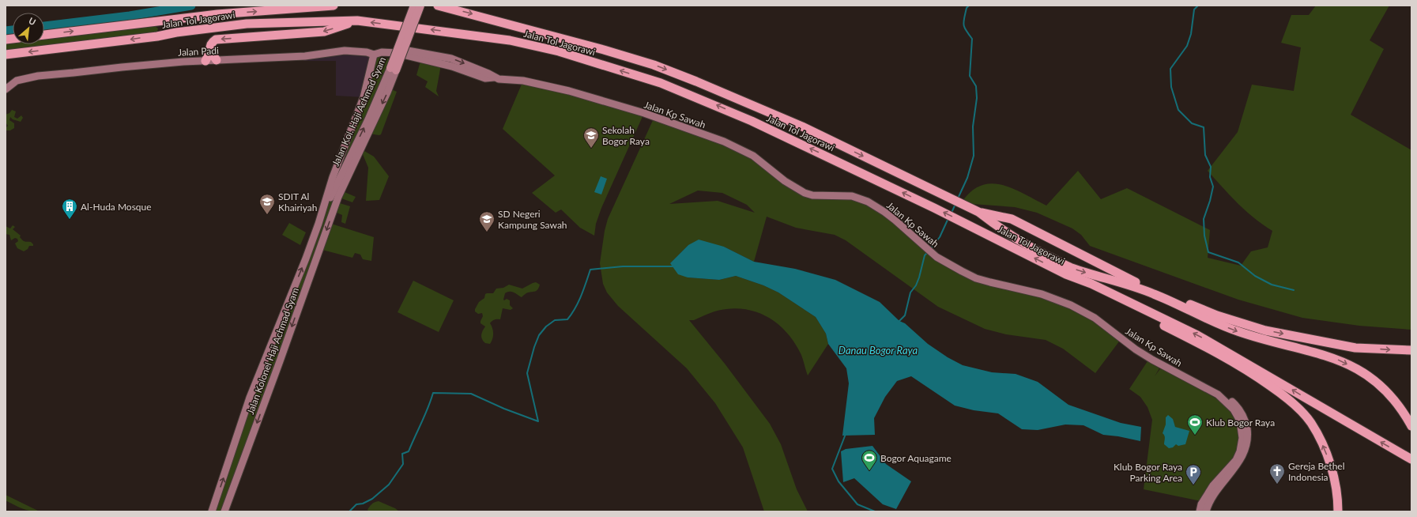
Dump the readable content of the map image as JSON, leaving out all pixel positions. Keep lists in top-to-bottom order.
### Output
{
  "streets": {
    "highway": ["Jalan Tol Jagorawi"],
    "main road": ["Jalan Kol. Haji Achmad Syam"],
    "street": ["Jalan Padi", "Jalan Kp Sawah", "Jalan Kolonel Haji Achmad Syam"]
  },
  "crossings": [
    ["Jalan Padi", "Jalan Kp Sawah"],
    ["Jalan Kol. Haji Achmad Syam", "Jalan Kolonel Haji Achmad Syam"]
  ],
  "water": ["Danau Bogor Raya"],
  "places": {
    "school or university": ["Sekolah Bogor Raya", "SDIT Al Khairiyah", "SD Negeri Kampung Sawah"],
    "building": ["Al-Huda Mosque"],
    "sports": ["Klub Bogor Raya", "Bogor Aquagame"],
    "church": ["Gereja Bethel Indonesia"],
    "parking": ["Klub Bogor Raya Parking Area"]
  },
  "north": "top right"
}
